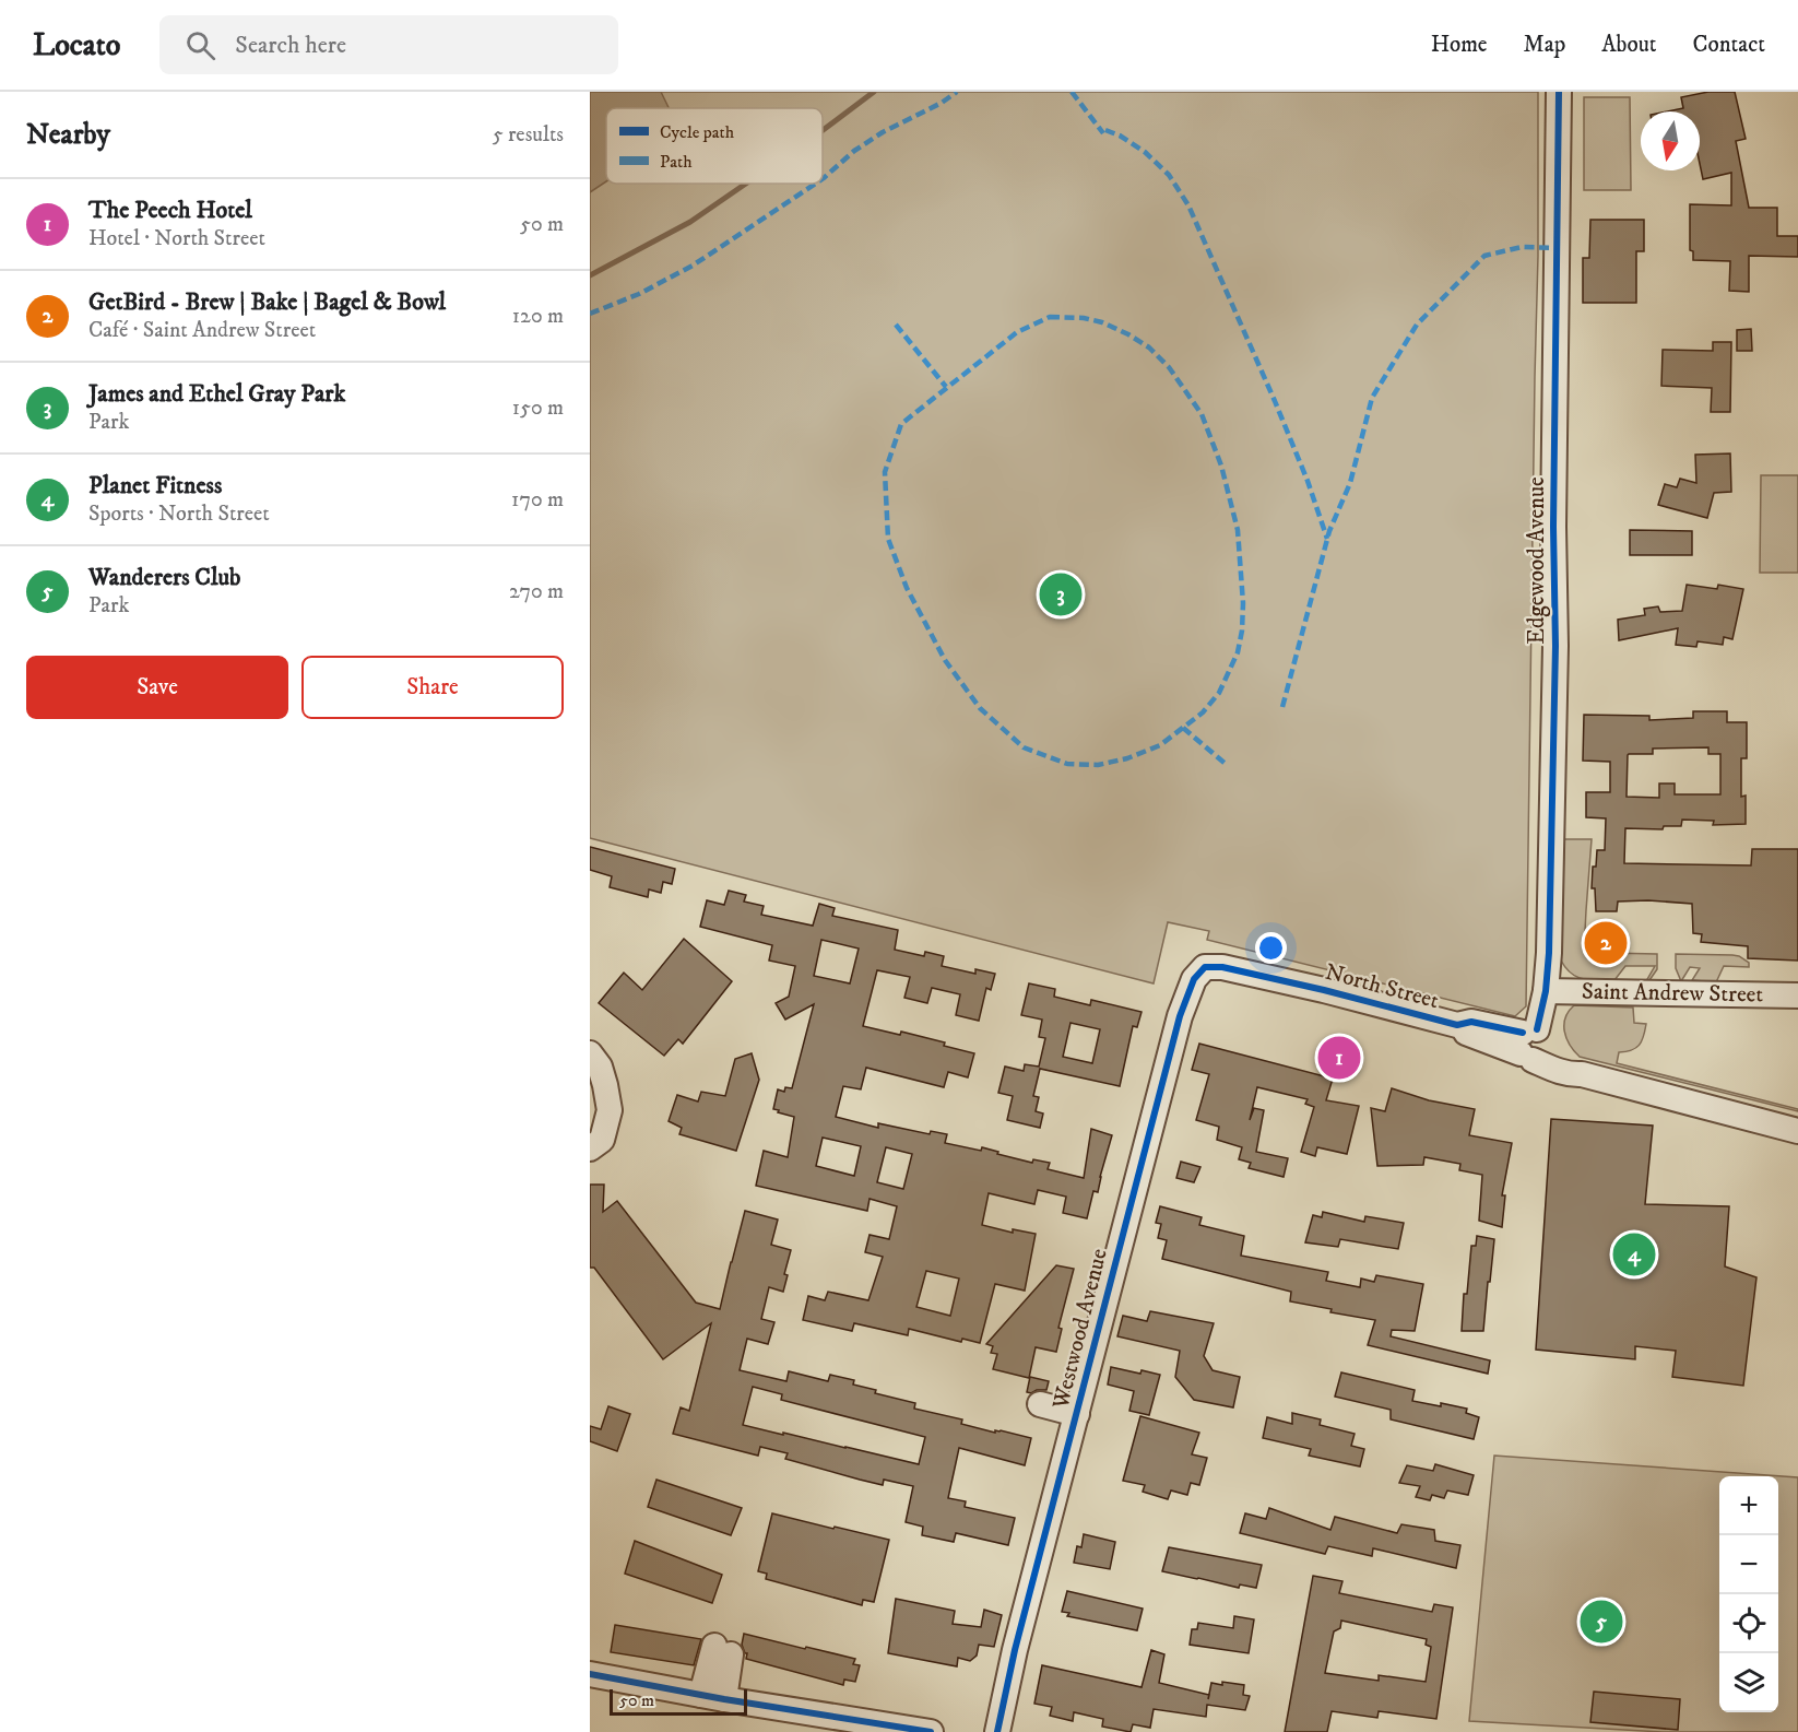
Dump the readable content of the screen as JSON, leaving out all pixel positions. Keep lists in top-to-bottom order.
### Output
{
  "streets": {
    "street": [
      "Edgewood Avenue",
      "North Street",
      "Saint Andrew Street",
      "Westwood Avenue"
    ]
  },
  "crossings": [
    ["Edgewood Avenue", "North Street"],
    ["Edgewood Avenue", "Saint Andrew Street"],
    ["North Street", "Westwood Avenue"]
  ],
  "legend": ["Cycle path", "Path"],
  "scale_bar": "50 m",
  "north": "bottom",
  "page": {
    "header": "Locato",
    "search": "Search here",
    "nav": [
      "Home",
      "Map",
      "About",
      "Contact"
    ],
    "heading": ["Nearby", "5 results"],
    "list": [
      {
        "mark": "1",
        "name": "The Peech Hotel",
        "note": "Hotel · North Street",
        "value": "50 m"
      },
      {
        "mark": "2",
        "name": "GetBird - Brew | Bake | Bagel & Bowl",
        "note": "Café · Saint Andrew Street",
        "value": "120 m"
      },
      {
        "mark": "3",
        "name": "James and Ethel Gray Park",
        "note": "Park",
        "value": "150 m"
      },
      {
        "mark": "4",
        "name": "Planet Fitness",
        "note": "Sports · North Street",
        "value": "170 m"
      },
      {
        "mark": "5",
        "name": "Wanderers Club",
        "note": "Park",
        "value": "270 m"
      }
    ],
    "pins": [
      "3",
      "2",
      "1",
      "4",
      "5"
    ],
    "buttons": ["Save", "Share"],
    "map_buttons": ["+", "−"],
    "scale": "50 m"
  }
}
